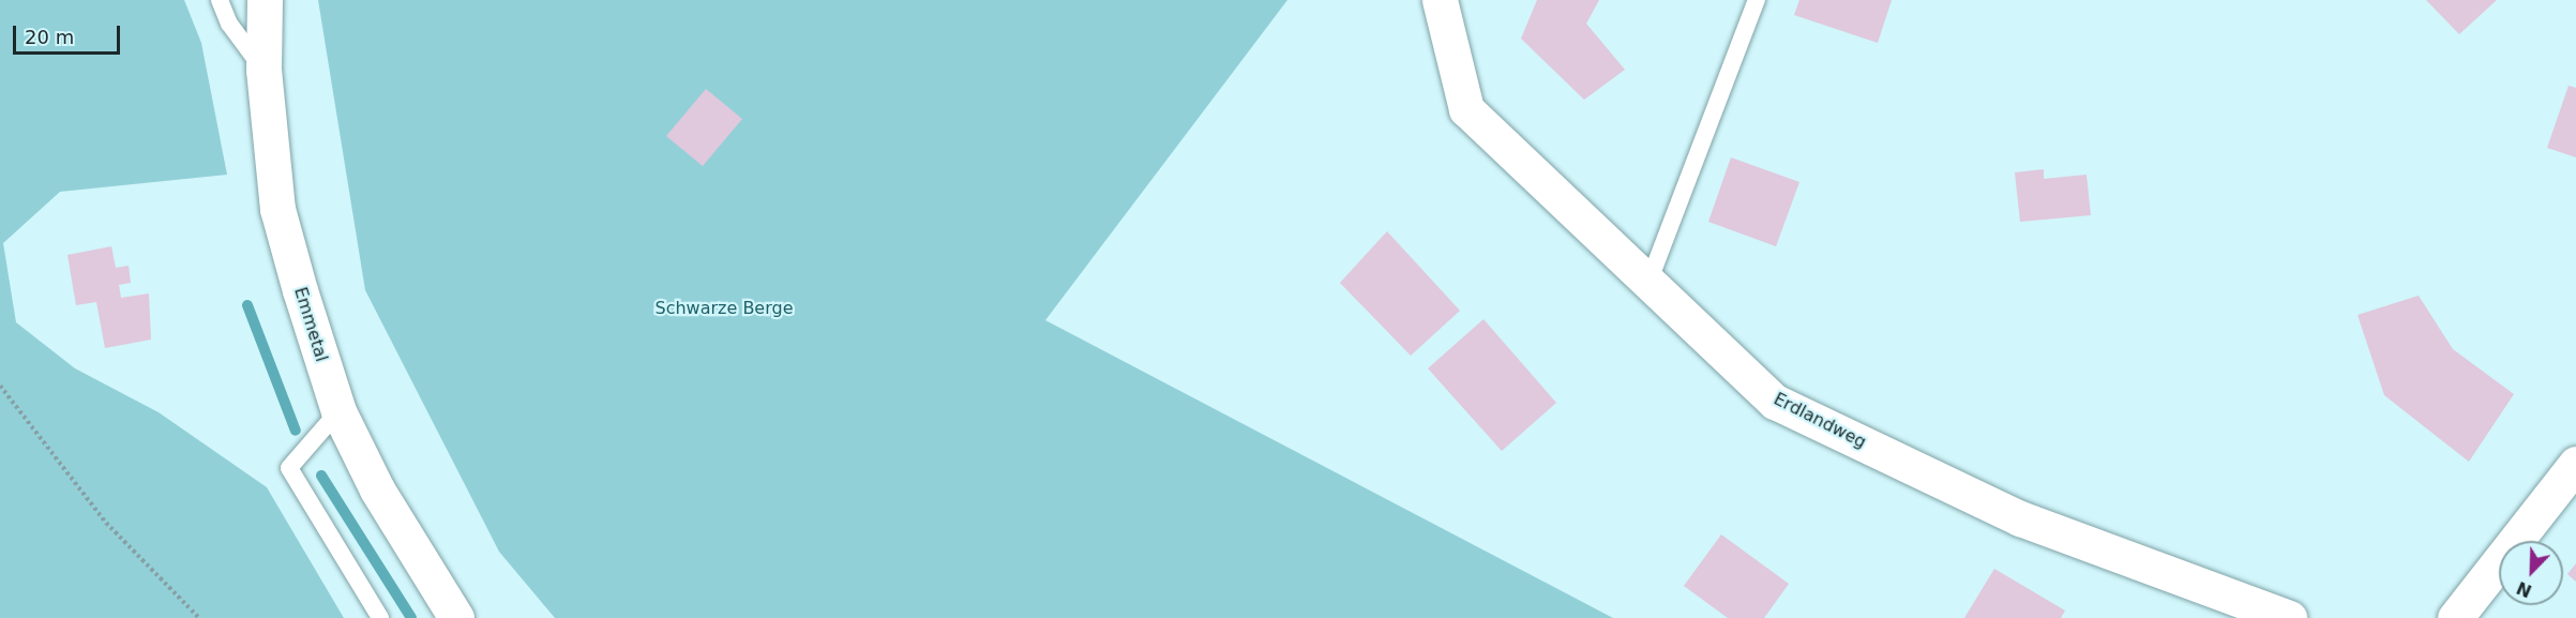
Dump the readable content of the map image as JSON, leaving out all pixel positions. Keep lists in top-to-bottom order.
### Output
{
  "streets": {
    "street": ["Emmetal", "Erdlandweg"]
  },
  "parks": ["Schwarze Berge"],
  "scale_bar": "20 m",
  "north": "bottom left"
}
